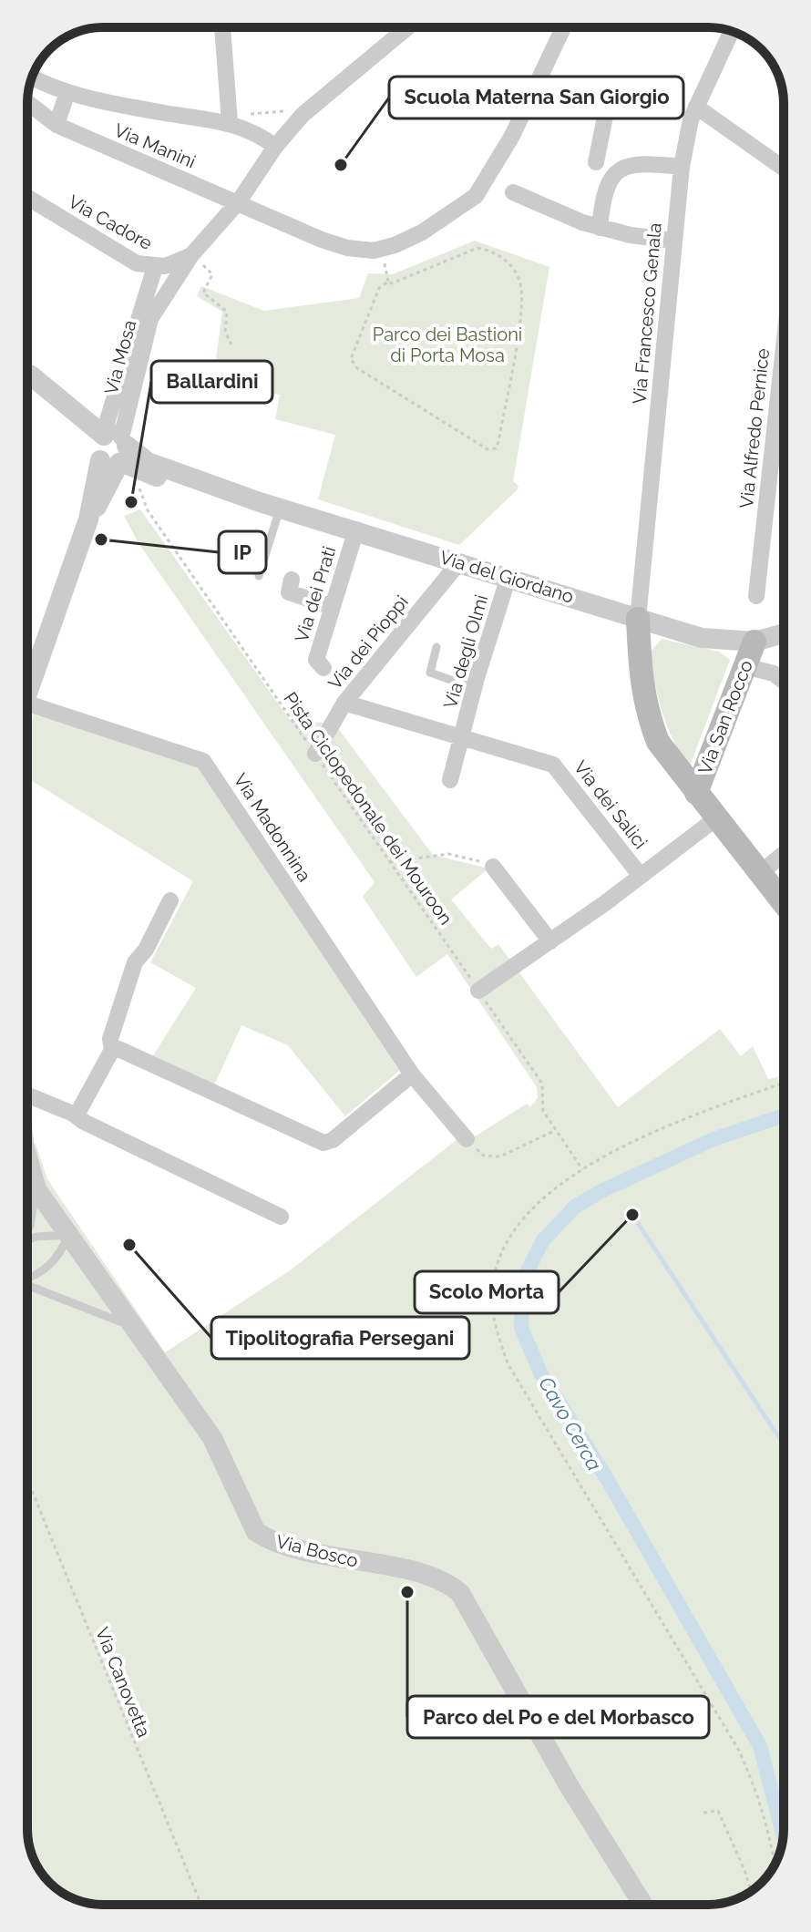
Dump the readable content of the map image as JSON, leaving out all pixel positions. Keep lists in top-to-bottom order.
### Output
{
  "streets": {
    "main road": ["Via San Rocco"],
    "street": [
      "Via Manini",
      "Via Cadore",
      "Via Francesco Genala",
      "Via Mosa",
      "Via Alfredo Pernice",
      "Via del Giordano",
      "Via dei Prati",
      "Via dei Pioppi",
      "Via degli Olmi",
      "Via dei Salici",
      "Via Madonnina",
      "Via Bosco"
    ],
    "path": ["Pista Ciclopedonale dei Mouroon", "Via Canovetta"]
  },
  "crossings": [
    ["Via Manini", "Via Mosa"],
    ["Via Cadore", "Via Mosa"],
    ["Via Francesco Genala", "Via del Giordano"],
    ["Via Francesco Genala", "Via San Rocco"],
    ["Via Mosa", "Via del Giordano"],
    ["Via del Giordano", "Via dei Prati"],
    ["Via del Giordano", "Via dei Pioppi"],
    ["Via del Giordano", "Via degli Olmi"],
    ["Via del Giordano", "Via San Rocco"],
    ["Via del Giordano", "Pista Ciclopedonale dei Mouroon"],
    ["Via dei Pioppi", "Via dei Salici"],
    ["Via dei Pioppi", "Pista Ciclopedonale dei Mouroon"],
    ["Via degli Olmi", "Via dei Salici"]
  ],
  "water": ["Cavo Cerca"],
  "parks": ["Parco dei Bastioni di Porta Mosa"],
  "places": [
    "Scuola Materna San Giorgio",
    "Ballardini",
    "IP",
    "Scolo Morta",
    "Tipolitografia Persegani",
    "Parco del Po e del Morbasco"
  ]
}
